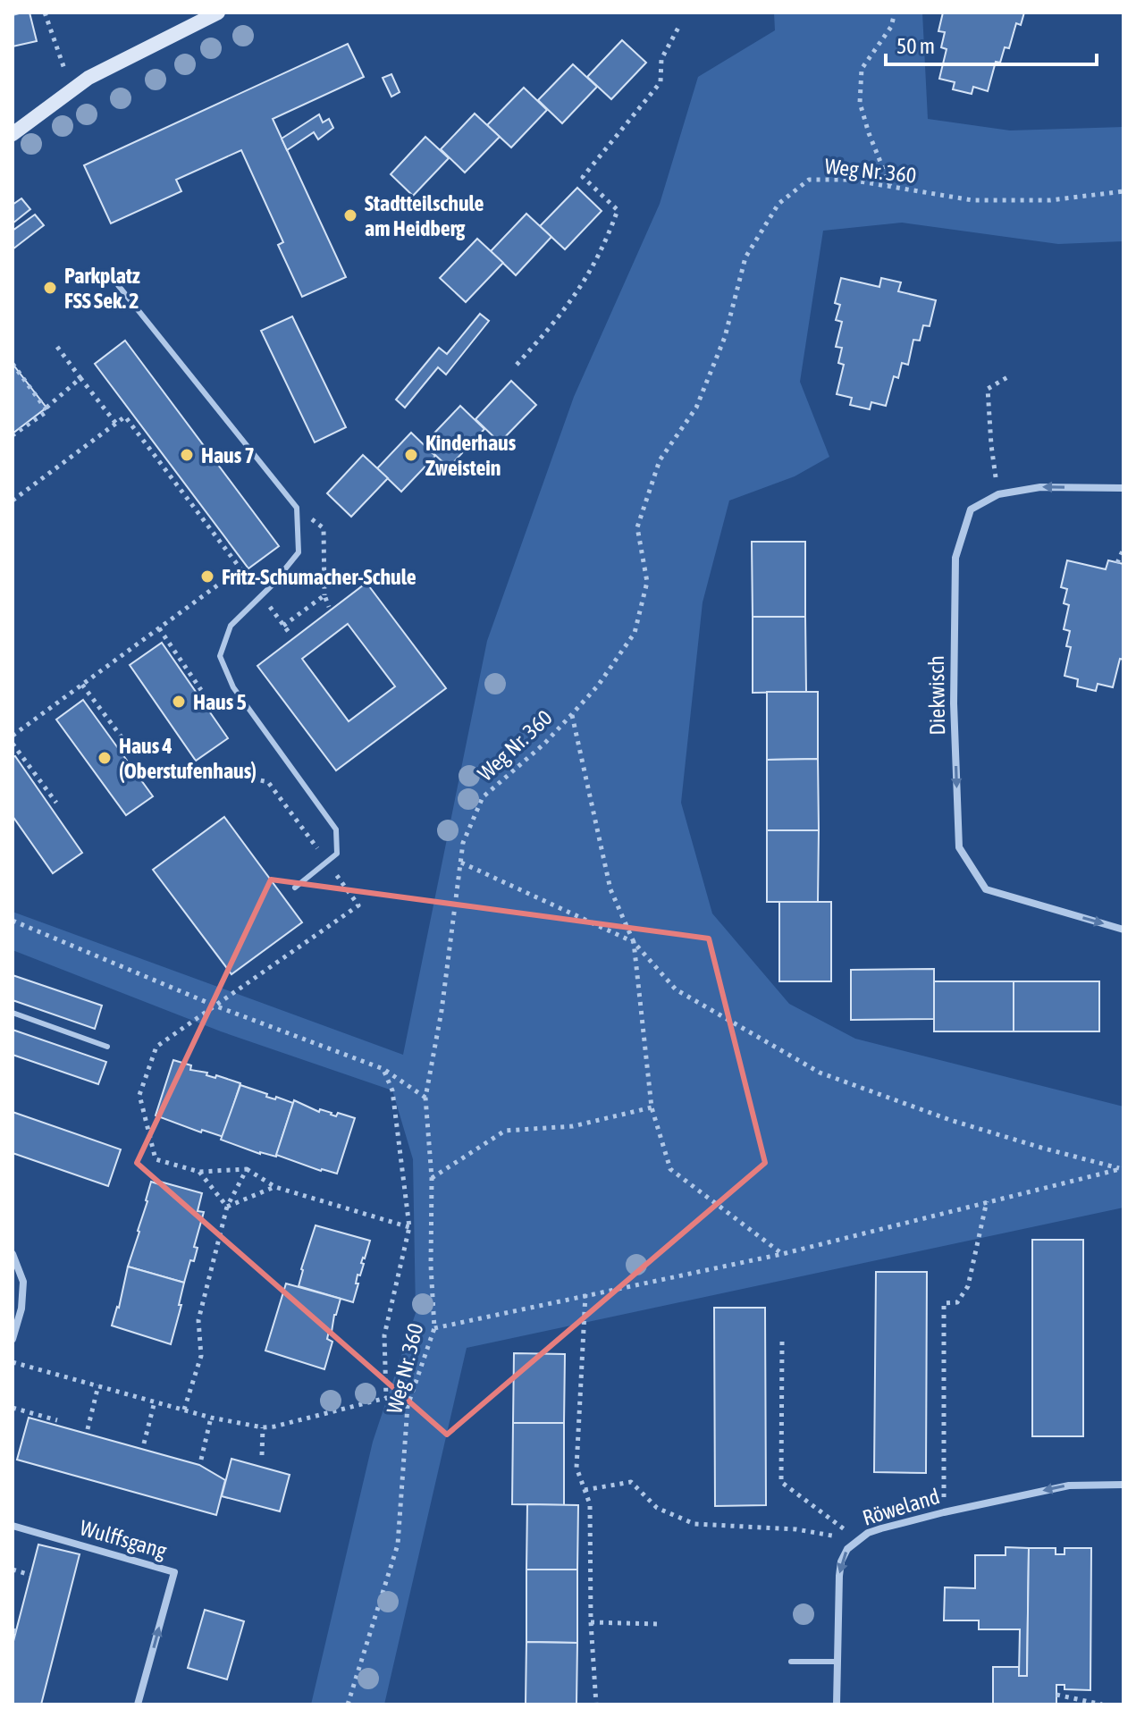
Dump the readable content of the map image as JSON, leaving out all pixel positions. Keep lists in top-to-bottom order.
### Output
{
  "streets": {
    "street": ["Diekwisch", "Röweland", "Wulffsgang"],
    "path": ["Weg Nr. 360"]
  },
  "one_way": ["Röweland"],
  "places": [
    "Stadtteilschule am Heidberg",
    "Parkplatz FSS Sek. 2",
    "Haus 7",
    "Kinderhaus Zweistein",
    "Fritz-Schumacher-Schule",
    "Haus 5",
    "Haus 4 (Oberstufenhaus)"
  ],
  "scale_bar": "50 m"
}
